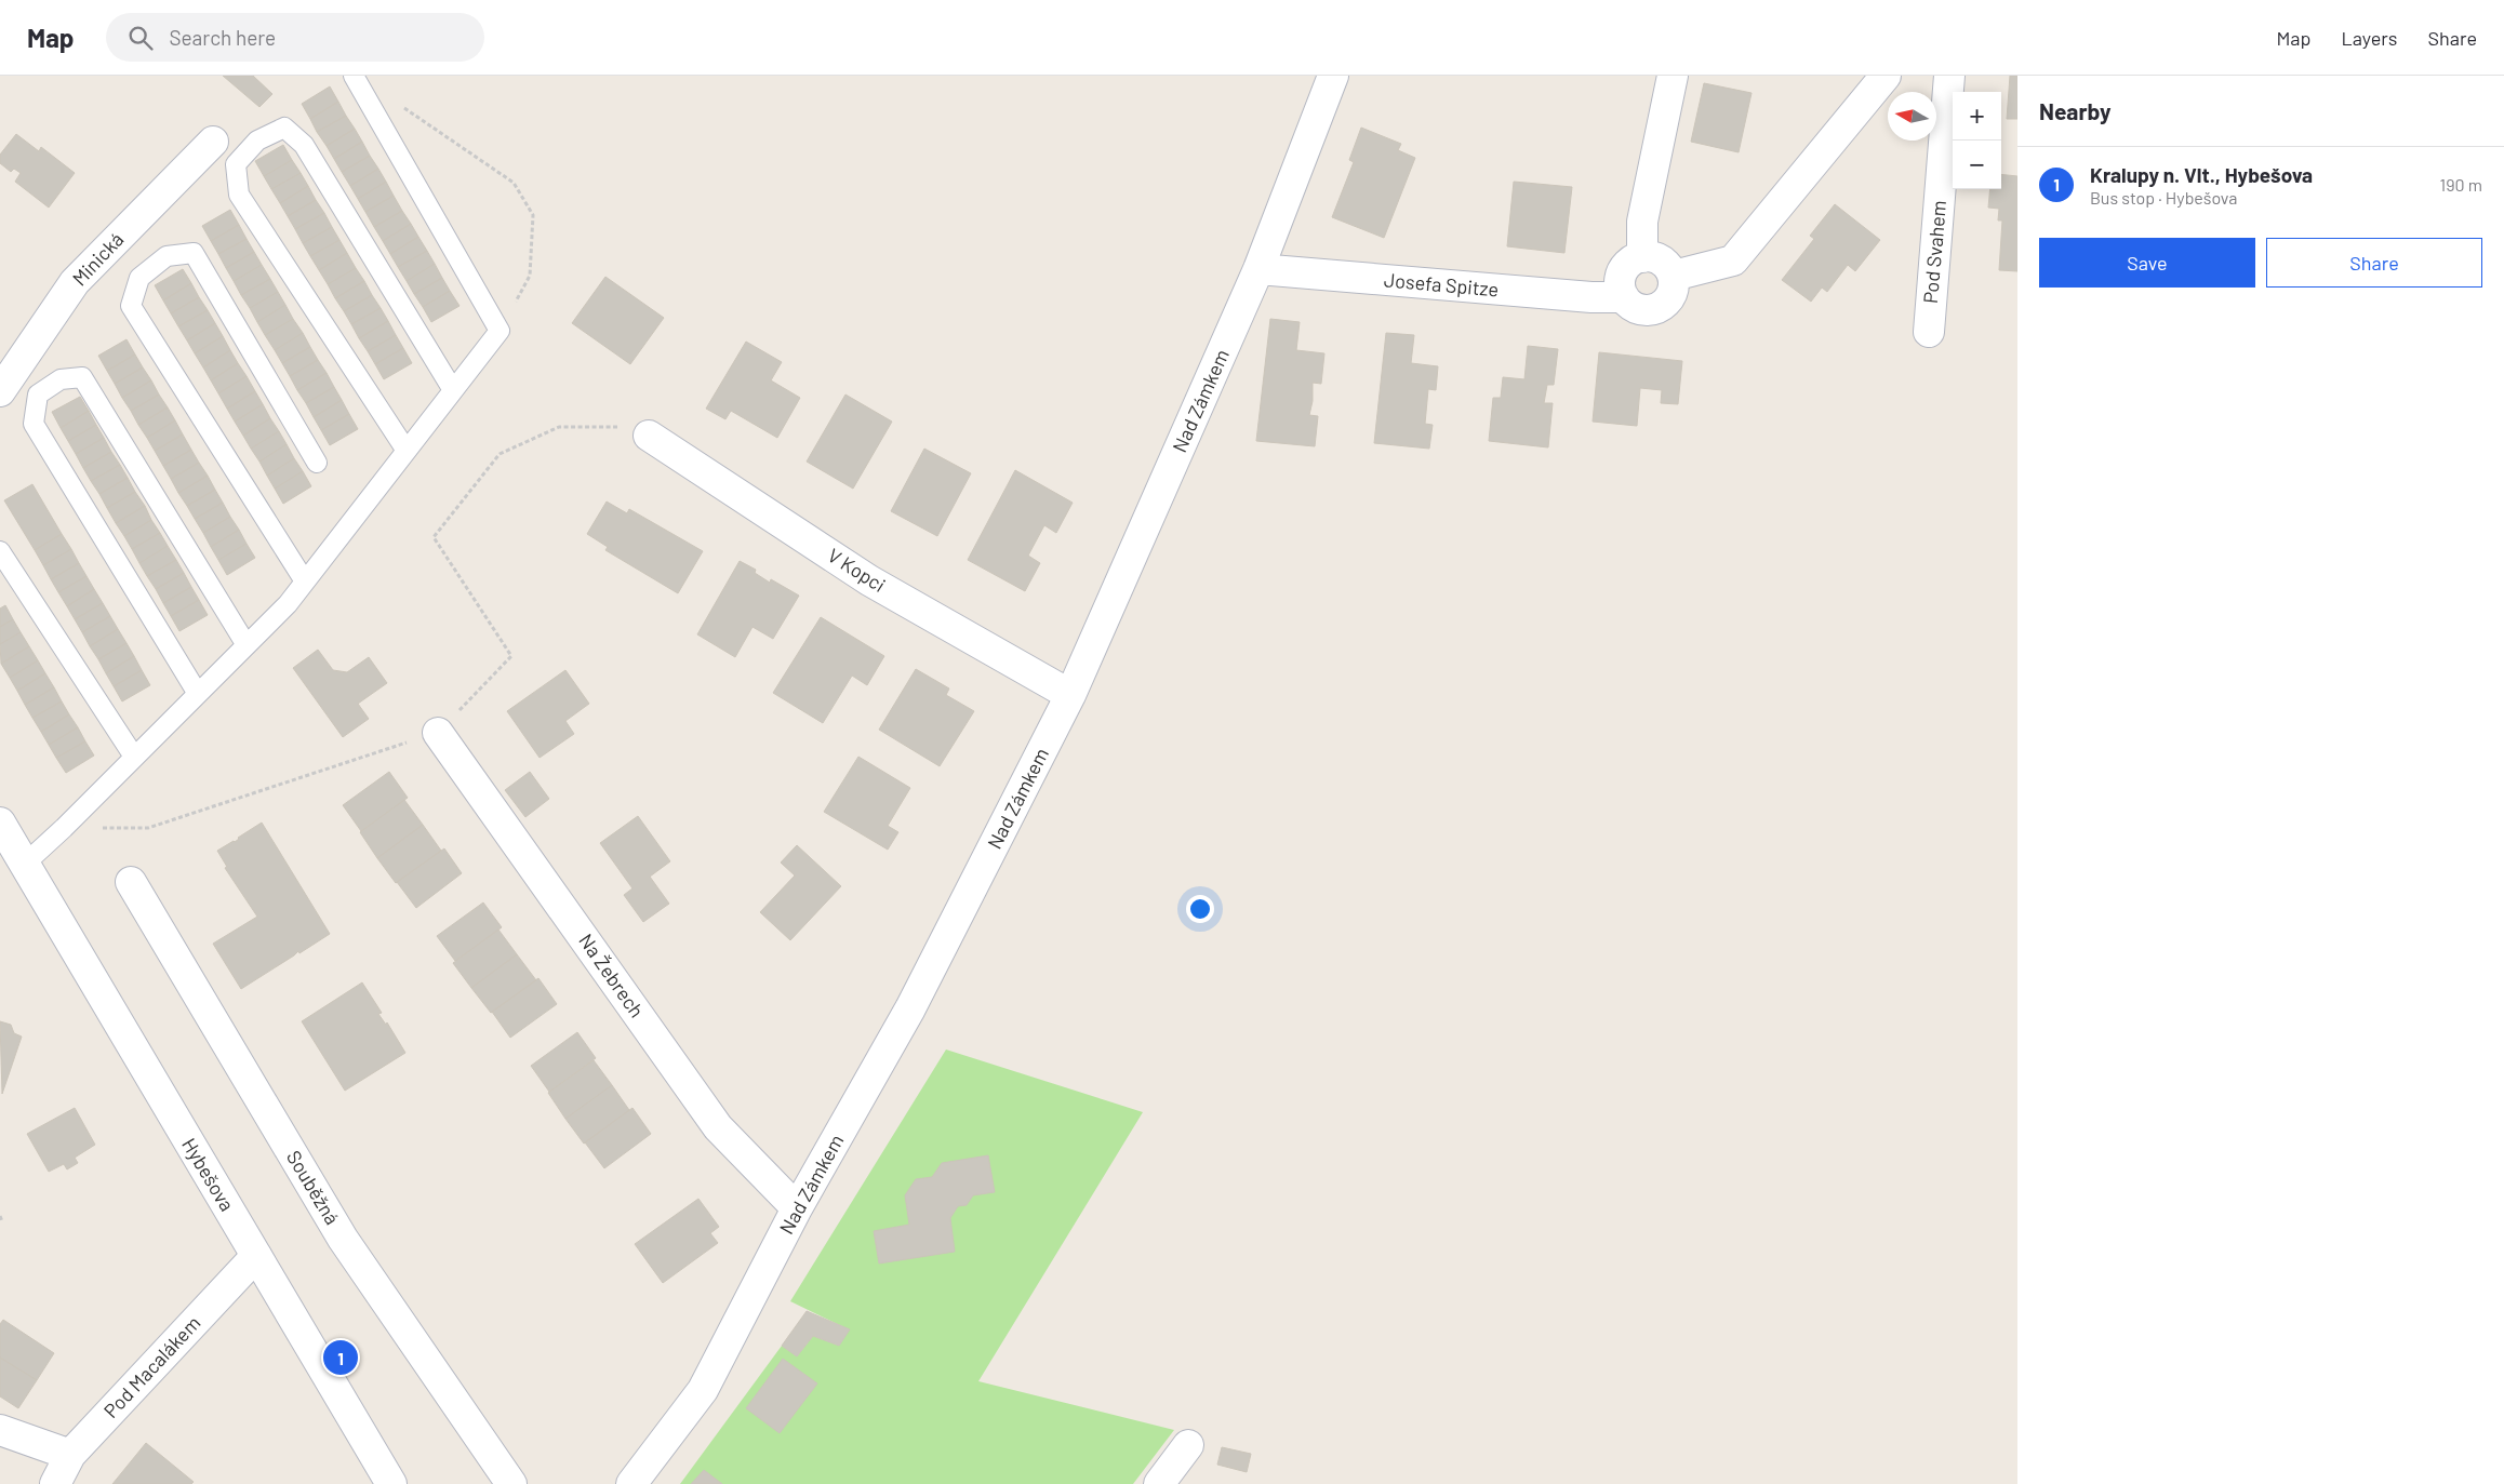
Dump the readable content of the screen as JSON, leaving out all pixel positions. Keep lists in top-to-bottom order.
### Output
{
  "streets": {
    "street": [
      "Pod Svahem",
      "Minická",
      "Josefa Spitze",
      "Nad Zámkem",
      "V Kopci",
      "Na Žebrech",
      "Hybešova",
      "Souběžná",
      "Pod Macalákem"
    ]
  },
  "crossings": [
    ["Josefa Spitze", "Nad Zámkem"],
    ["Nad Zámkem", "V Kopci"],
    ["Nad Zámkem", "Na Žebrech"],
    ["Hybešova", "Pod Macalákem"]
  ],
  "north": "left",
  "page": {
    "header": "Map",
    "search": "Search here",
    "nav": ["Map", "Layers", "Share"],
    "heading": "Nearby",
    "map_buttons": ["+", "−"],
    "list": [
      {
        "mark": "1",
        "name": "Kralupy n. Vlt., Hybešova",
        "note": "Bus stop · Hybešova",
        "value": "190 m"
      }
    ],
    "buttons": ["Save", "Share"],
    "pins": "1"
  }
}
